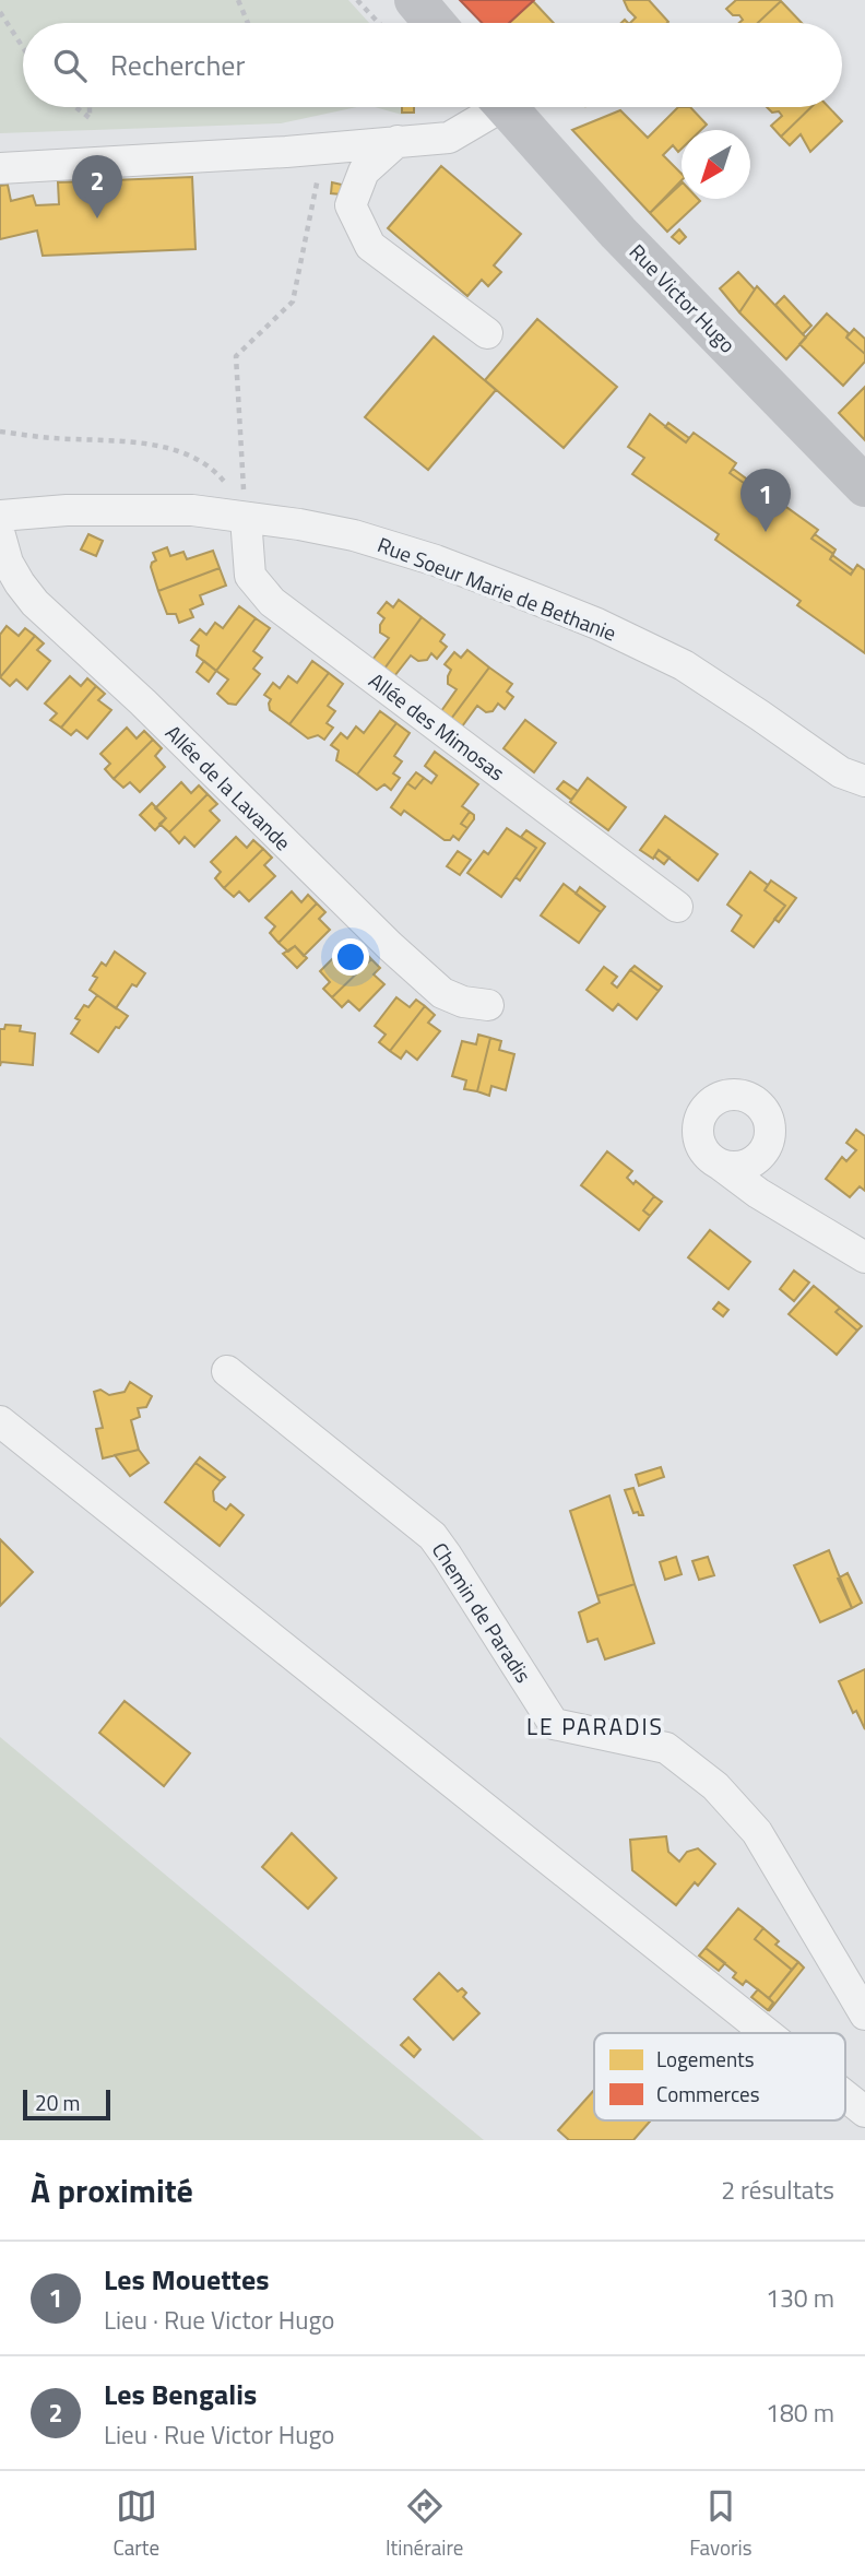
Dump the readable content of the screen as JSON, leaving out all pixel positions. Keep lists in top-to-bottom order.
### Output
{
  "streets": {
    "main road": ["Rue Victor Hugo"],
    "street": [
      "Rue Soeur Marie de Bethanie",
      "Allée des Mimosas",
      "Allée de la Lavande",
      "Chemin de Paradis"
    ]
  },
  "crossings": [
    ["Rue Soeur Marie de Bethanie", "Allée des Mimosas"]
  ],
  "districts": ["LE PARADIS"],
  "legend": ["Logements", "Commerces"],
  "scale_bar": "20 m",
  "north": "bottom left",
  "page": {
    "search": "Rechercher",
    "pins": ["2", "1"],
    "scale": "20 m",
    "heading": ["À proximité", "2 résultats"],
    "list": [
      {
        "mark": "1",
        "name": "Les Mouettes",
        "note": "Lieu · Rue Victor Hugo",
        "value": "130 m"
      },
      {
        "mark": "2",
        "name": "Les Bengalis",
        "note": "Lieu · Rue Victor Hugo",
        "value": "180 m"
      }
    ],
    "nav": ["Carte", "Itinéraire", "Favoris"]
  }
}
